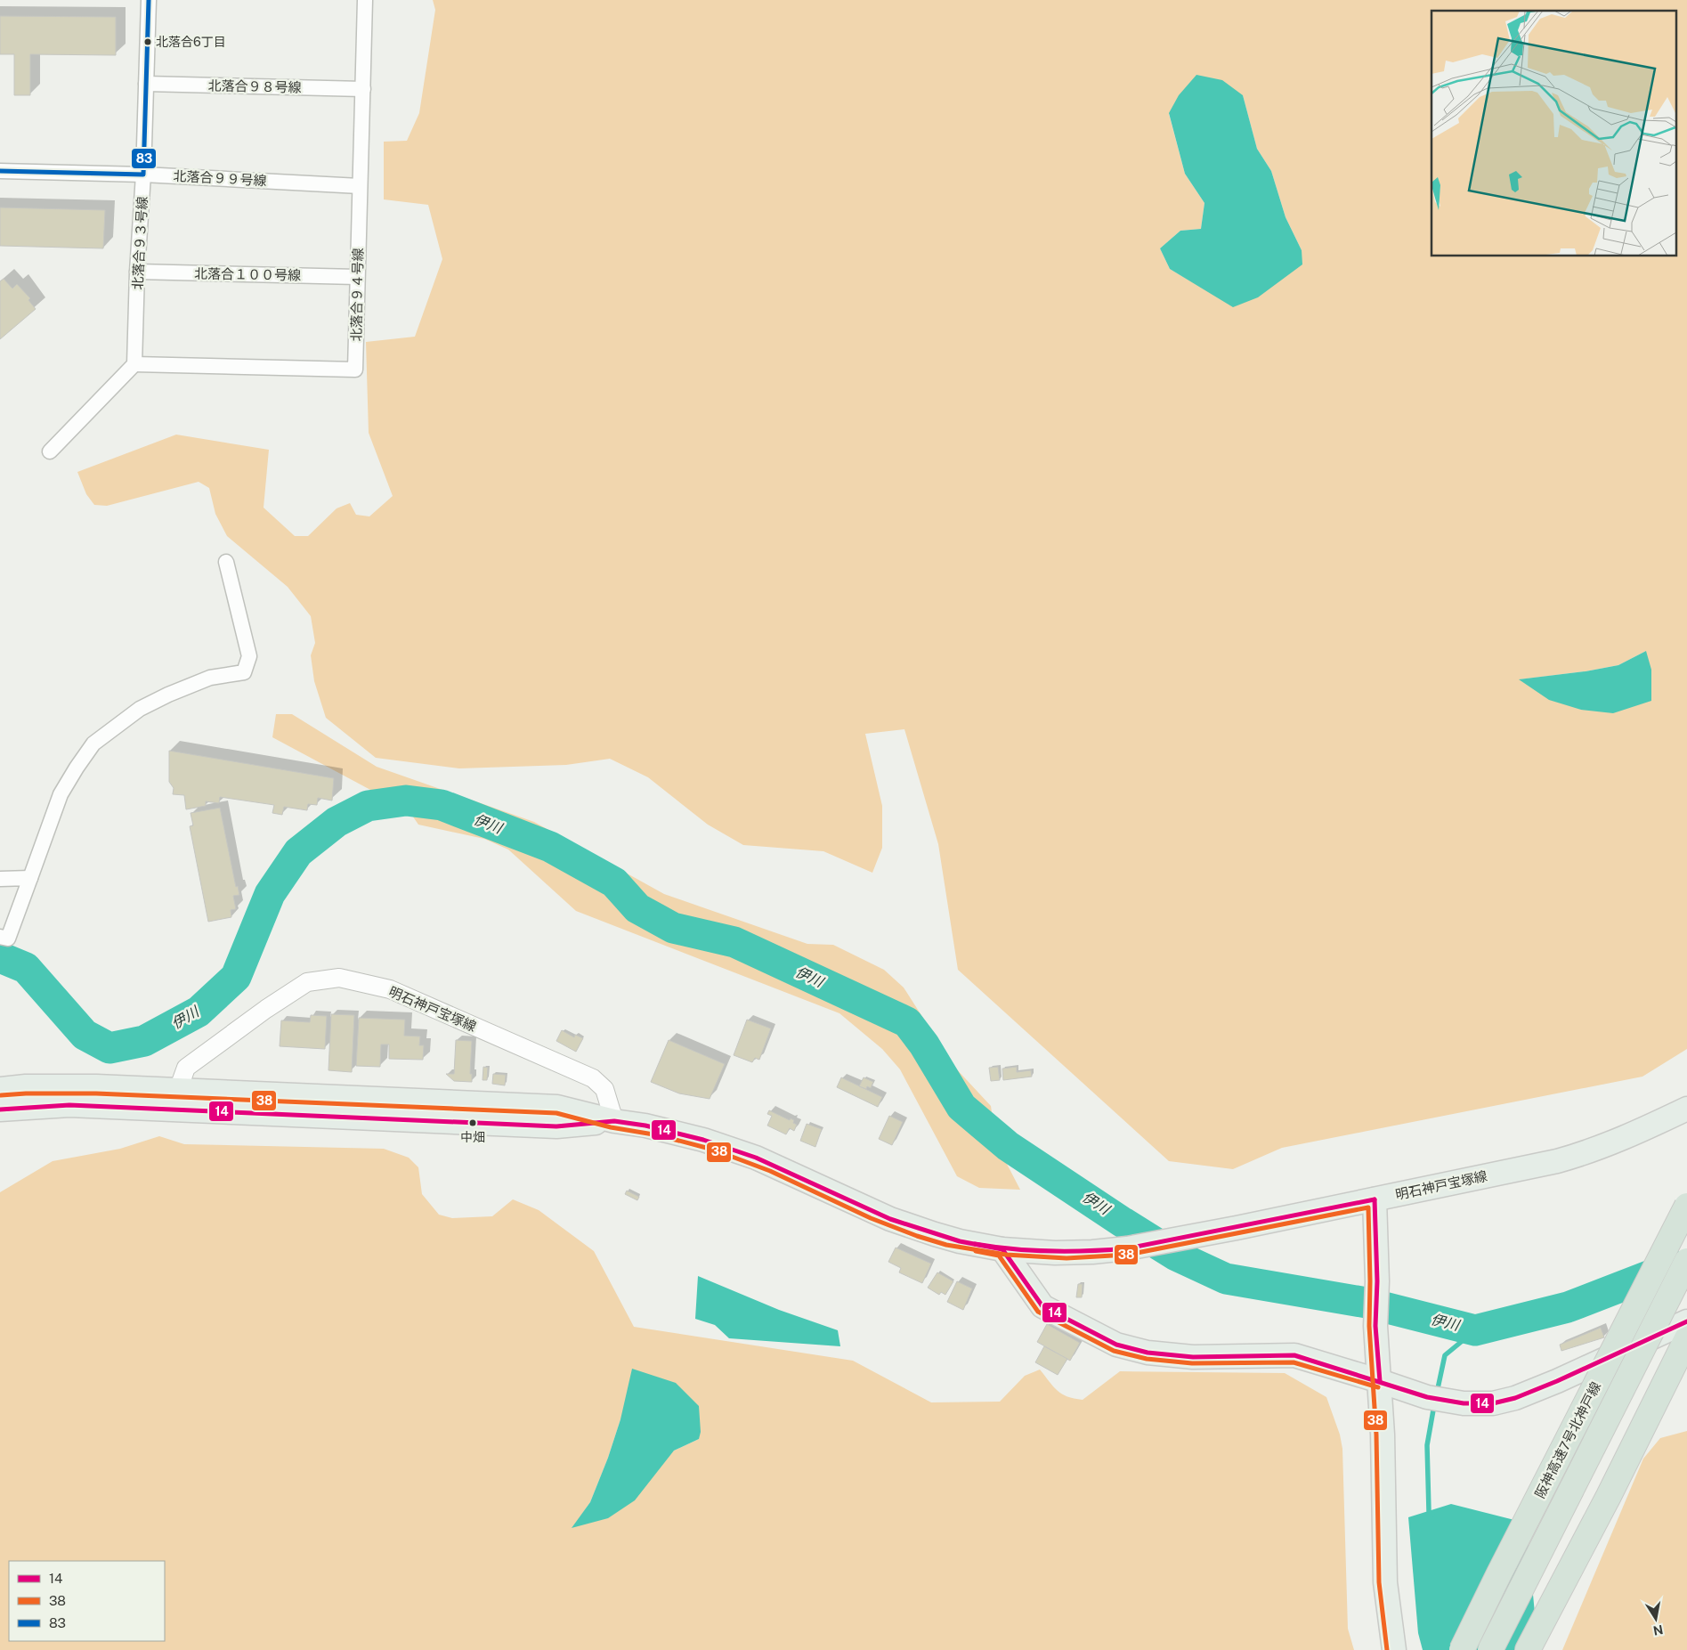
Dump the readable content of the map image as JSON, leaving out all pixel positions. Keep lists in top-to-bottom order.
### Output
{
  "streets": {
    "highway": ["阪神高速7号北神戸線"],
    "main road": ["明石神戸宝塚線"],
    "street": [
      "北落合９８号線",
      "北落合９９号線",
      "北落合９３号線",
      "北落合１００号線",
      "北落合９４号線"
    ]
  },
  "crossings": [
    ["北落合９８号線", "北落合９３号線"],
    ["北落合９８号線", "北落合９４号線"],
    ["北落合９９号線", "北落合９３号線"],
    ["北落合９９号線", "北落合９４号線"],
    ["北落合９３号線", "北落合１００号線"],
    ["北落合９３号線", "北落合９４号線"],
    ["北落合１００号線", "北落合９４号線"]
  ],
  "water": ["伊川"],
  "places": ["北落合6丁目", "中畑"],
  "lines": ["transit line 83", "transit line 38", "transit line 14"],
  "legend": ["14", "38", "83"],
  "north": "bottom"
}
